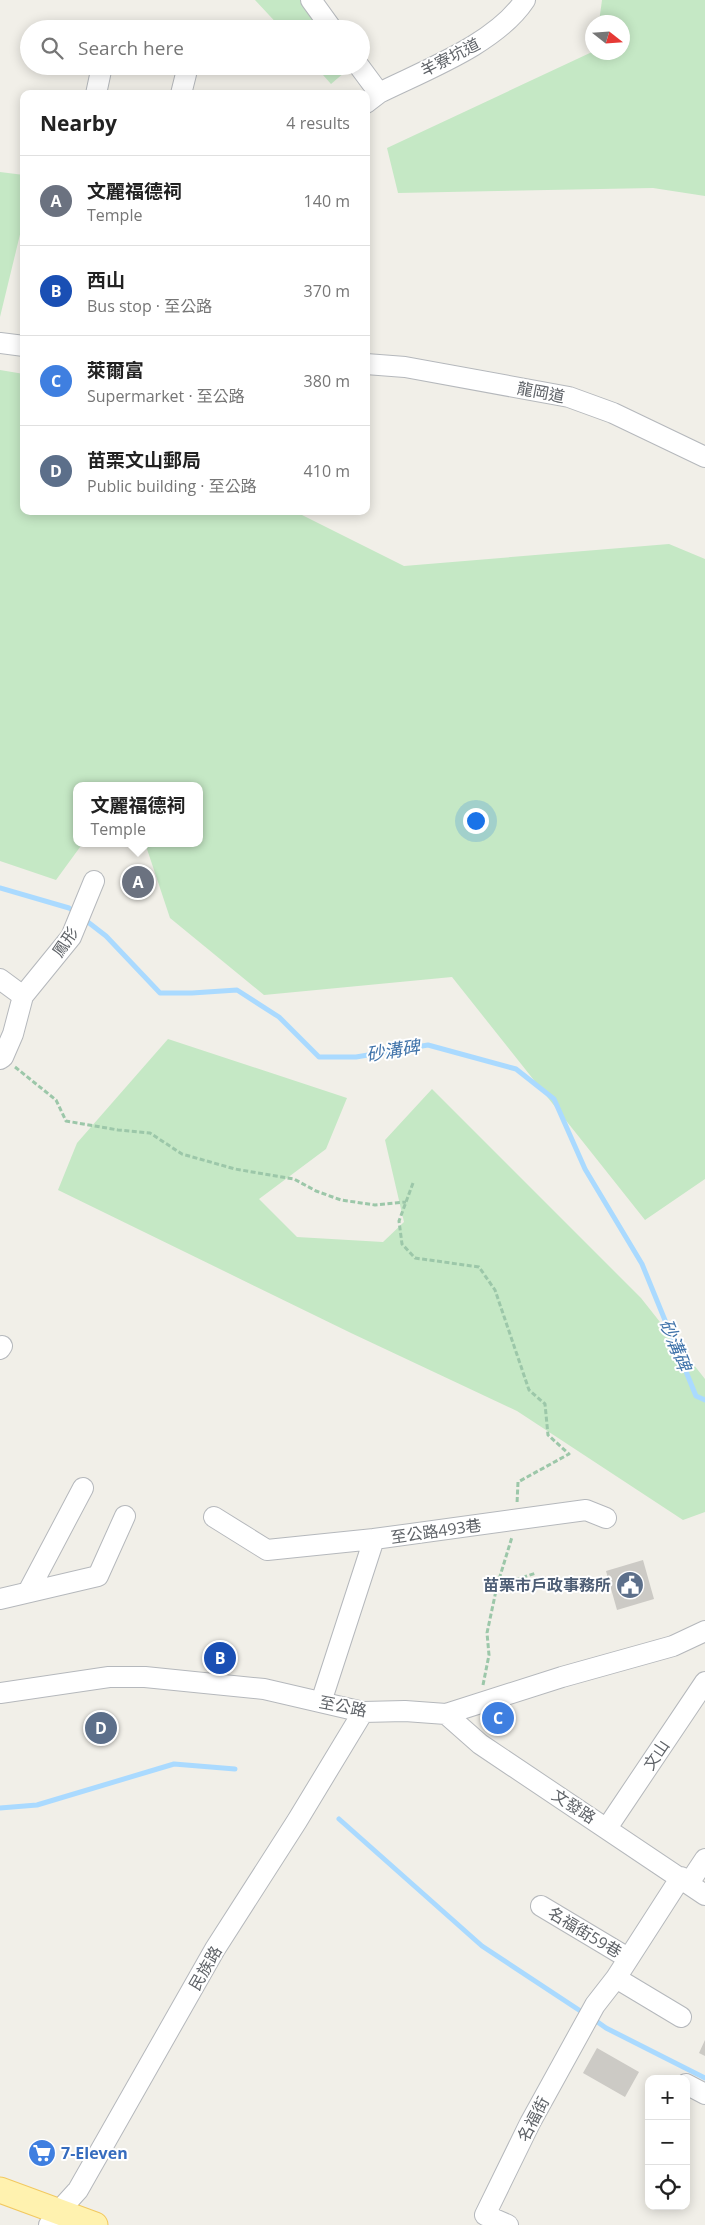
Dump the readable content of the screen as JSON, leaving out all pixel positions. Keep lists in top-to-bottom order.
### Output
{
  "streets": {
    "street": [
      "羊寮坑道",
      "龍岡道",
      "鳳形",
      "至公路493巷",
      "至公路",
      "文山",
      "文發路",
      "名福街59巷",
      "民族路",
      "名福街"
    ]
  },
  "crossings": [
    ["至公路493巷", "至公路"],
    ["至公路", "文發路"],
    ["至公路", "民族路"],
    ["文山", "文發路"]
  ],
  "water": ["砂溝碑"],
  "places": {
    "public building": ["苗栗市戶政事務所"],
    "supermarket": ["7-Eleven"]
  },
  "north": "right",
  "page": {
    "search": "Search here",
    "heading": ["Nearby", "4 results"],
    "list": [
      {
        "mark": "A",
        "name": "文麗福德祠",
        "note": "Temple",
        "value": "140 m"
      },
      {
        "mark": "B",
        "name": "西山",
        "note": "Bus stop · 至公路",
        "value": "370 m"
      },
      {
        "mark": "C",
        "name": "萊爾富",
        "note": "Supermarket · 至公路",
        "value": "380 m"
      },
      {
        "mark": "D",
        "name": "苗栗文山郵局",
        "note": "Public building · 至公路",
        "value": "410 m"
      }
    ],
    "popup": ["文麗福德祠", "Temple"],
    "pins": [
      "A",
      "B",
      "C",
      "D"
    ],
    "map_buttons": ["+", "−"]
  }
}
